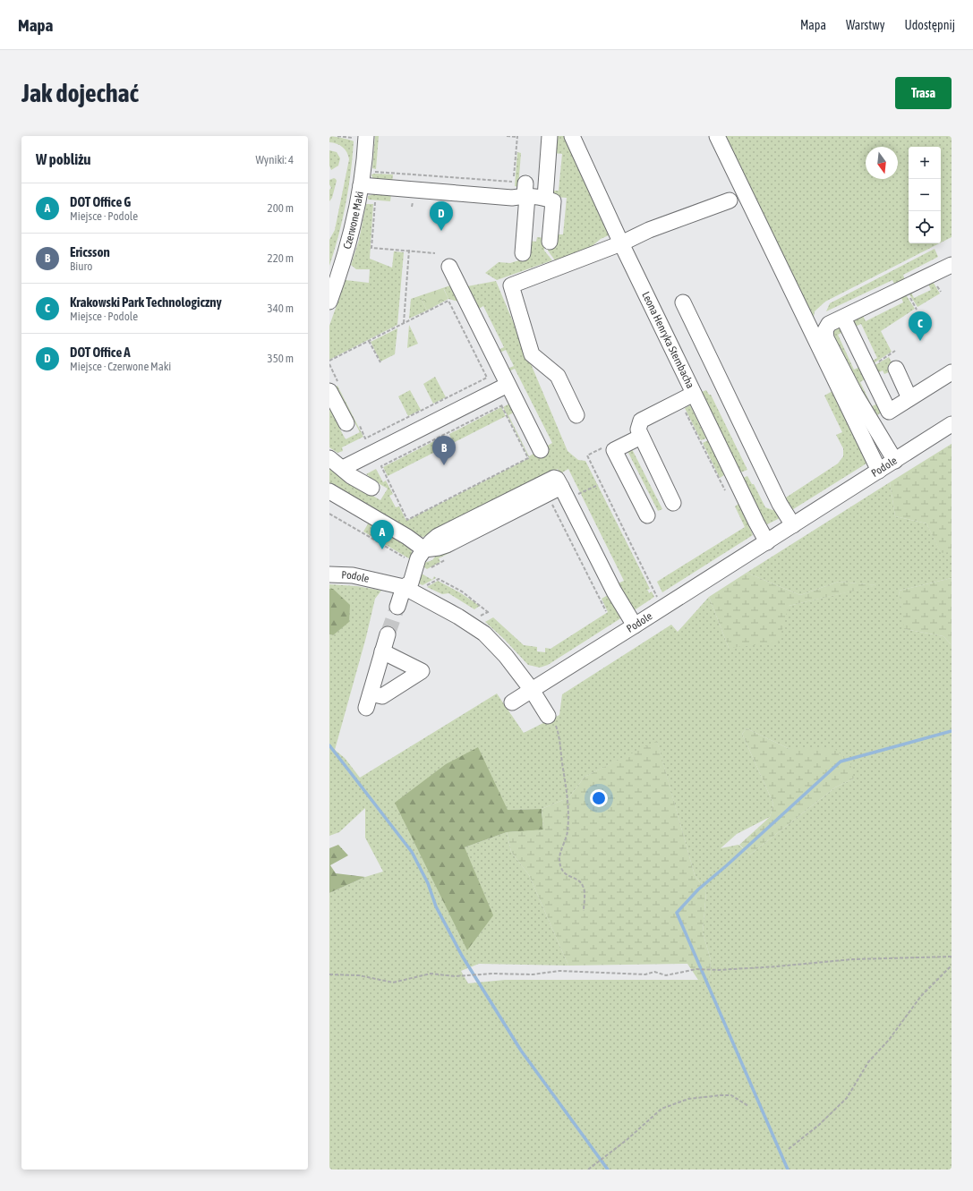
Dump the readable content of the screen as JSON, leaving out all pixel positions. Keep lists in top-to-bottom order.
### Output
{
  "streets": {
    "street": ["Czerwone Maki", "Leona Henryka Sternbacha", "Podole"]
  },
  "crossings": [
    ["Leona Henryka Sternbacha", "Podole"]
  ],
  "north": "bottom",
  "page": {
    "header": "Mapa",
    "nav": ["Mapa", "Warstwy", "Udostępnij"],
    "buttons": "Trasa",
    "title": "Jak dojechać",
    "heading": ["W pobliżu", "Wyniki: 4"],
    "map_buttons": ["+", "−"],
    "list": [
      {
        "mark": "A",
        "name": "DOT Office G",
        "note": "Miejsce · Podole",
        "value": "200 m"
      },
      {
        "mark": "B",
        "name": "Ericsson",
        "note": "Biuro",
        "value": "220 m"
      },
      {
        "mark": "C",
        "name": "Krakowski Park Technologiczny",
        "note": "Miejsce · Podole",
        "value": "340 m"
      },
      {
        "mark": "D",
        "name": "DOT Office A",
        "note": "Miejsce · Czerwone Maki",
        "value": "350 m"
      }
    ],
    "pins": [
      "D",
      "C",
      "B",
      "A"
    ]
  }
}
